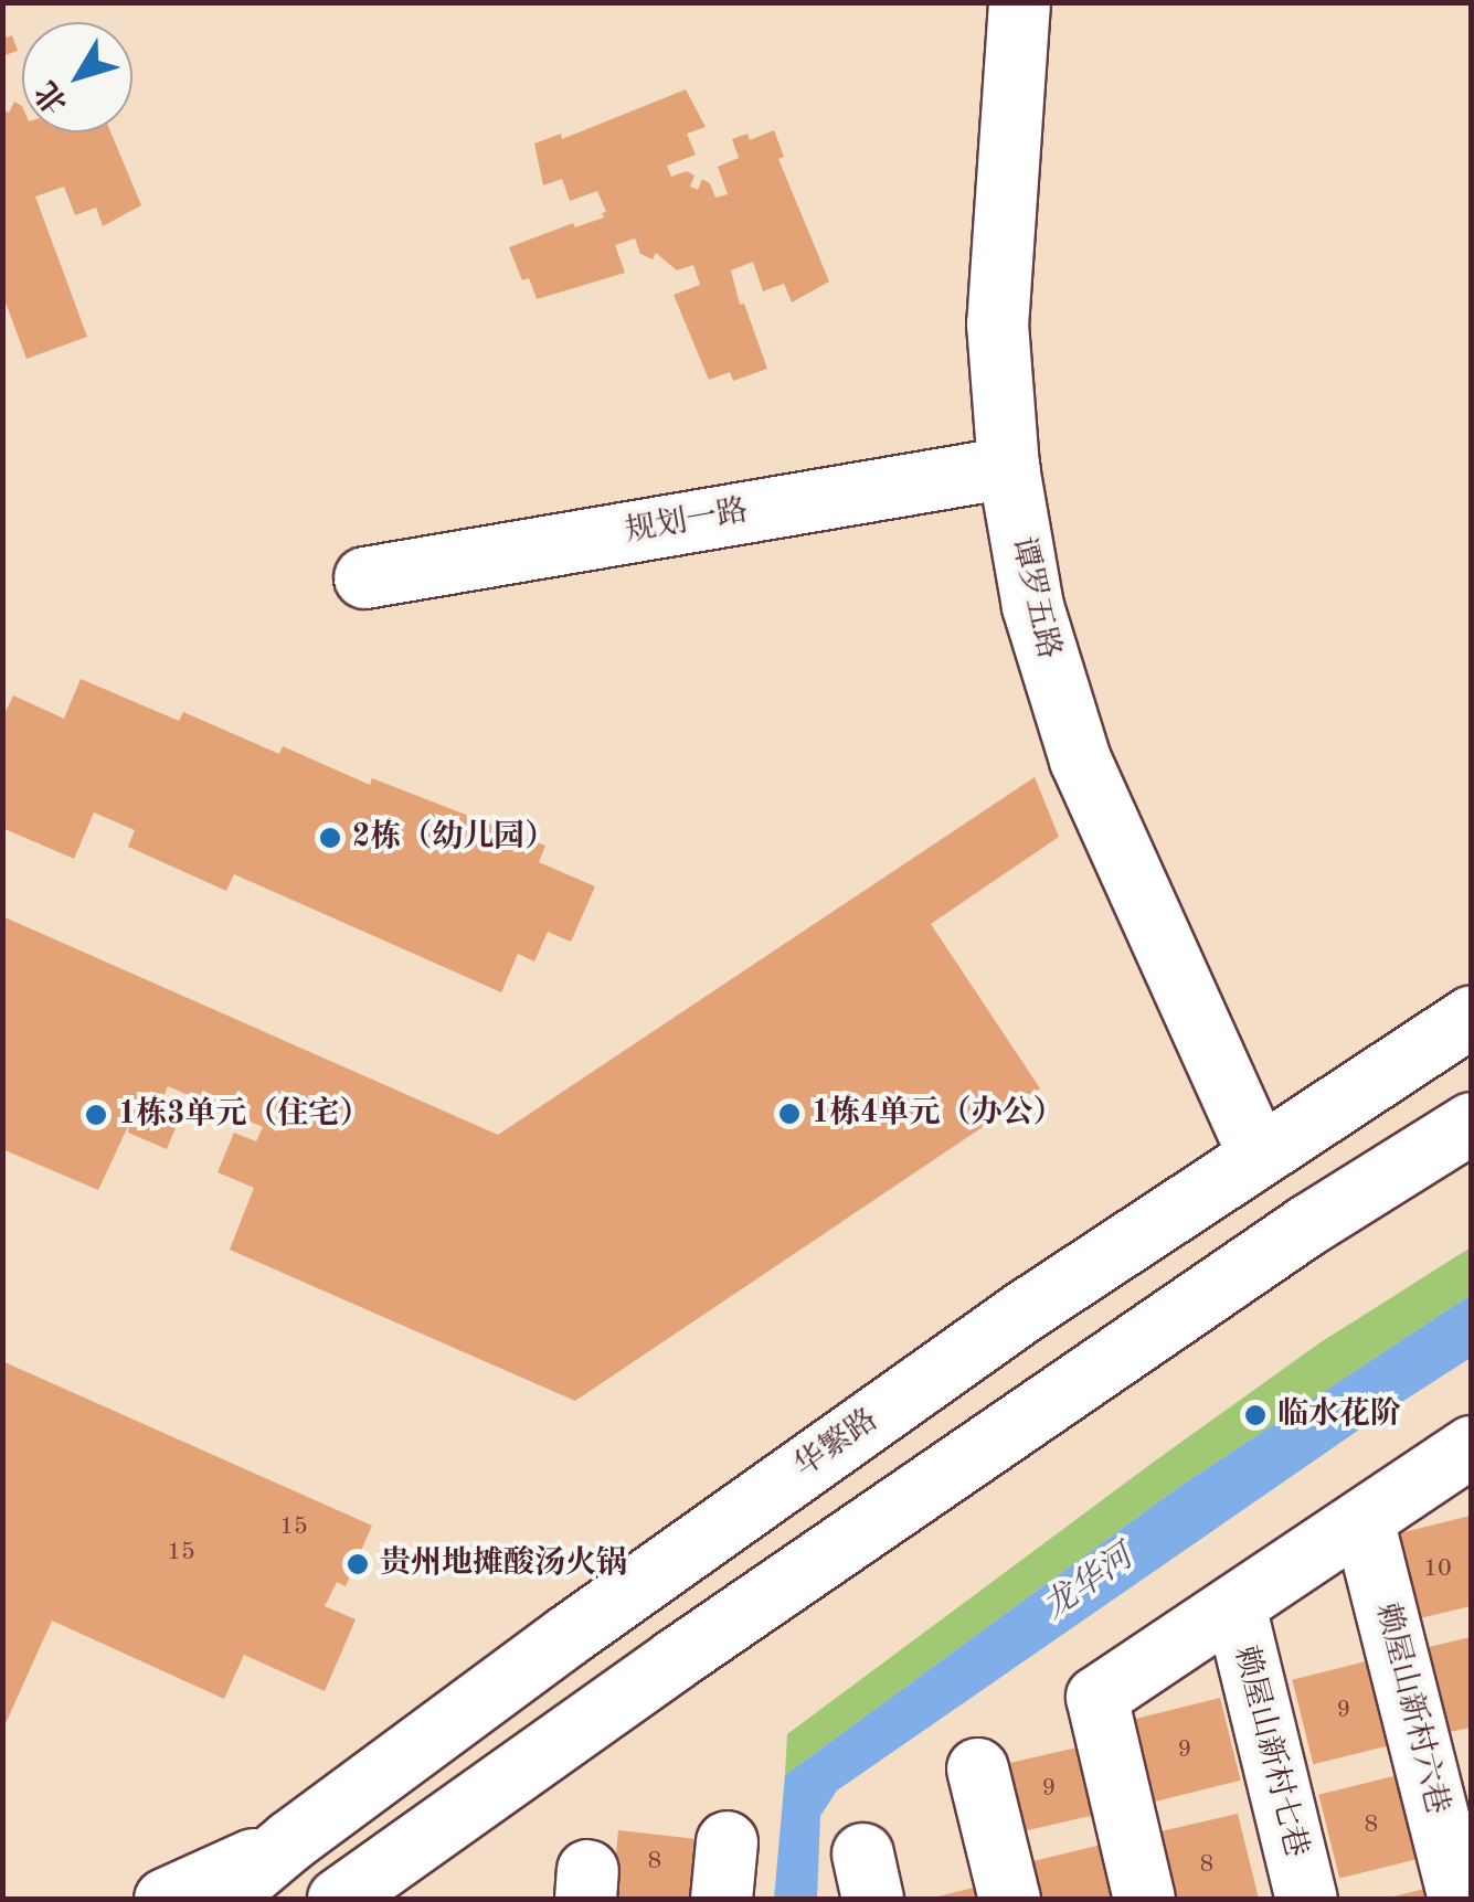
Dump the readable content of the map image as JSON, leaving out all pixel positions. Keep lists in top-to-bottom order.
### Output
{
  "streets": {
    "main road": [
      "规划一路",
      "谭罗五路",
      "华繁路",
      "赖屋山新村六巷",
      "赖屋山新村七巷"
    ]
  },
  "crossings": [
    ["规划一路", "谭罗五路"],
    ["谭罗五路", "华繁路"]
  ],
  "water": ["龙华河"],
  "places": [
    "2栋（幼儿园）",
    "1栋4单元（办公）",
    "1栋3单元（住宅）",
    "临水花阶",
    "贵州地摊酸汤火锅"
  ],
  "house_numbers": [
    "15",
    "15",
    "10",
    "9",
    "9",
    "9",
    "8",
    "8",
    "8"
  ],
  "north": "bottom left"
}
